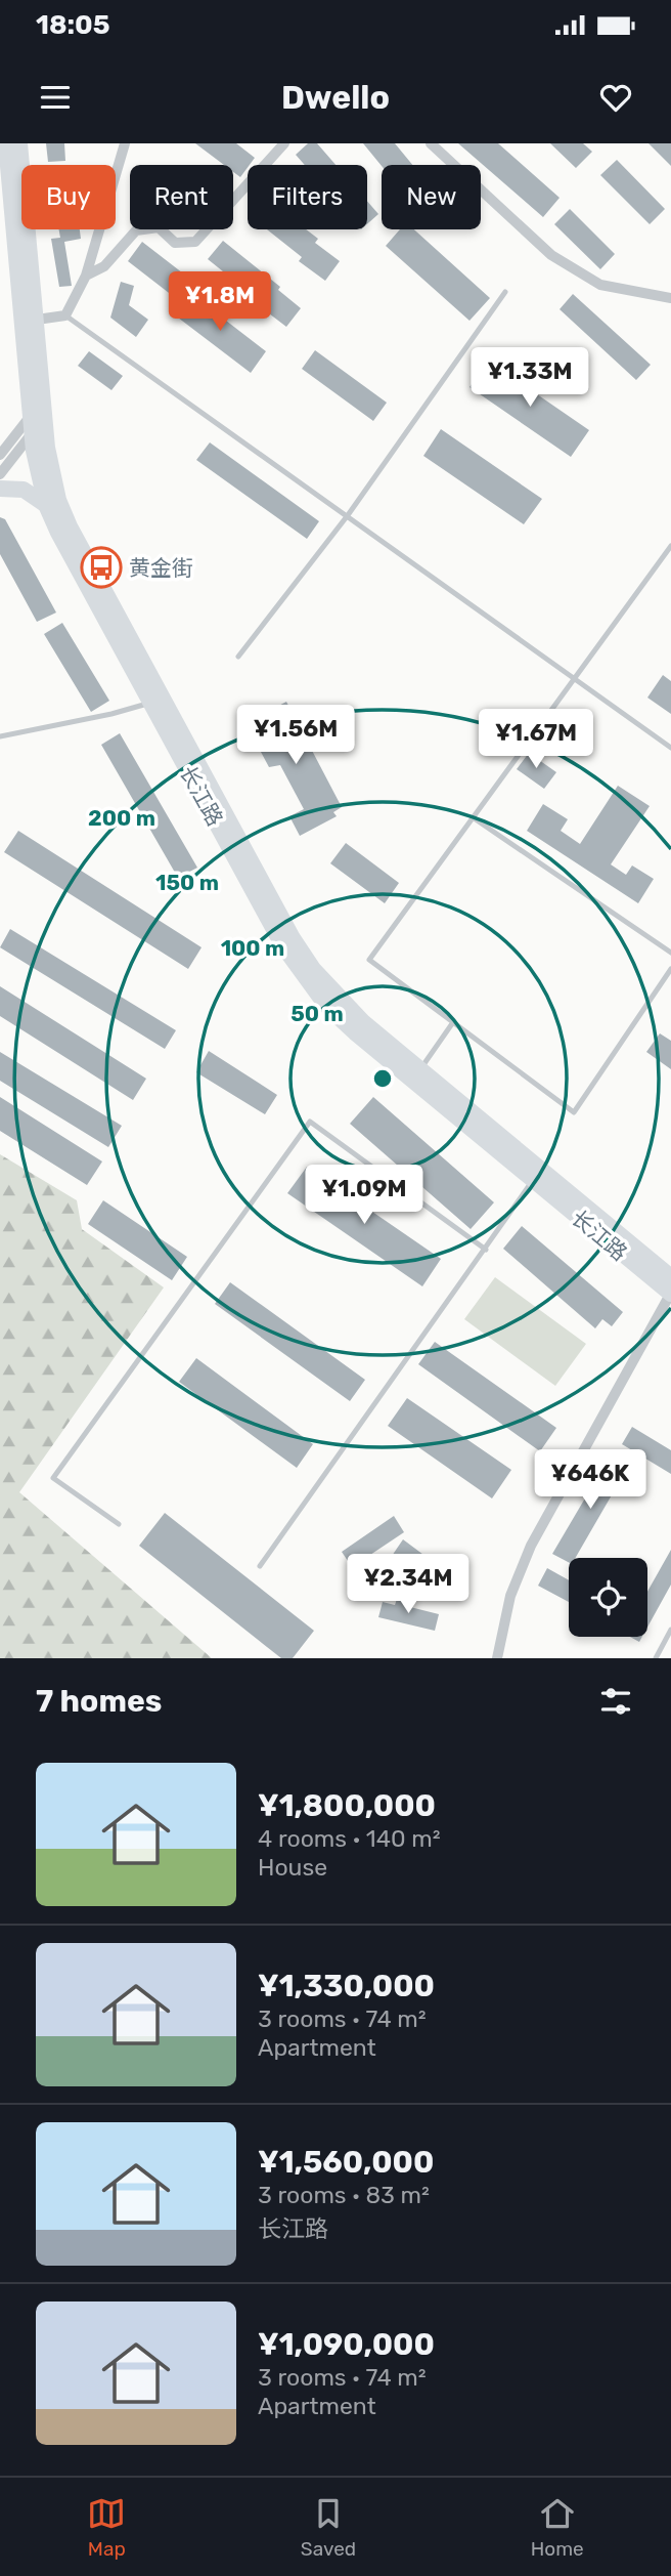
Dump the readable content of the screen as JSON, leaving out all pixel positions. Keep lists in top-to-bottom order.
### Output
{
  "streets": {
    "highway": ["长江路"]
  },
  "places": {
    "bus stop": ["黄金街"]
  },
  "page": {
    "status": "18:05",
    "header": "Dwello",
    "chip": [
      "Buy",
      "Rent",
      "Filters",
      "New"
    ],
    "price": [
      "¥1.8M",
      "¥1.33M",
      "¥1.56M",
      "¥1.67M",
      "¥1.09M",
      "¥646K",
      "¥2.34M"
    ],
    "heading": "7 homes",
    "list": [
      {
        "name": "¥1,800,000",
        "note": "4 rooms · 140 m² · House"
      },
      {
        "name": "¥1,330,000",
        "note": "3 rooms · 74 m² · Apartment"
      },
      {
        "name": "¥1,560,000",
        "note": "3 rooms · 83 m² · 长江路"
      },
      {
        "name": "¥1,090,000",
        "note": "3 rooms · 74 m² · Apartment"
      }
    ],
    "tabs": ["Map", "Saved", "Home"]
  },
  "rings": [
    "200 m",
    "150 m",
    "100 m",
    "50 m"
  ]
}
